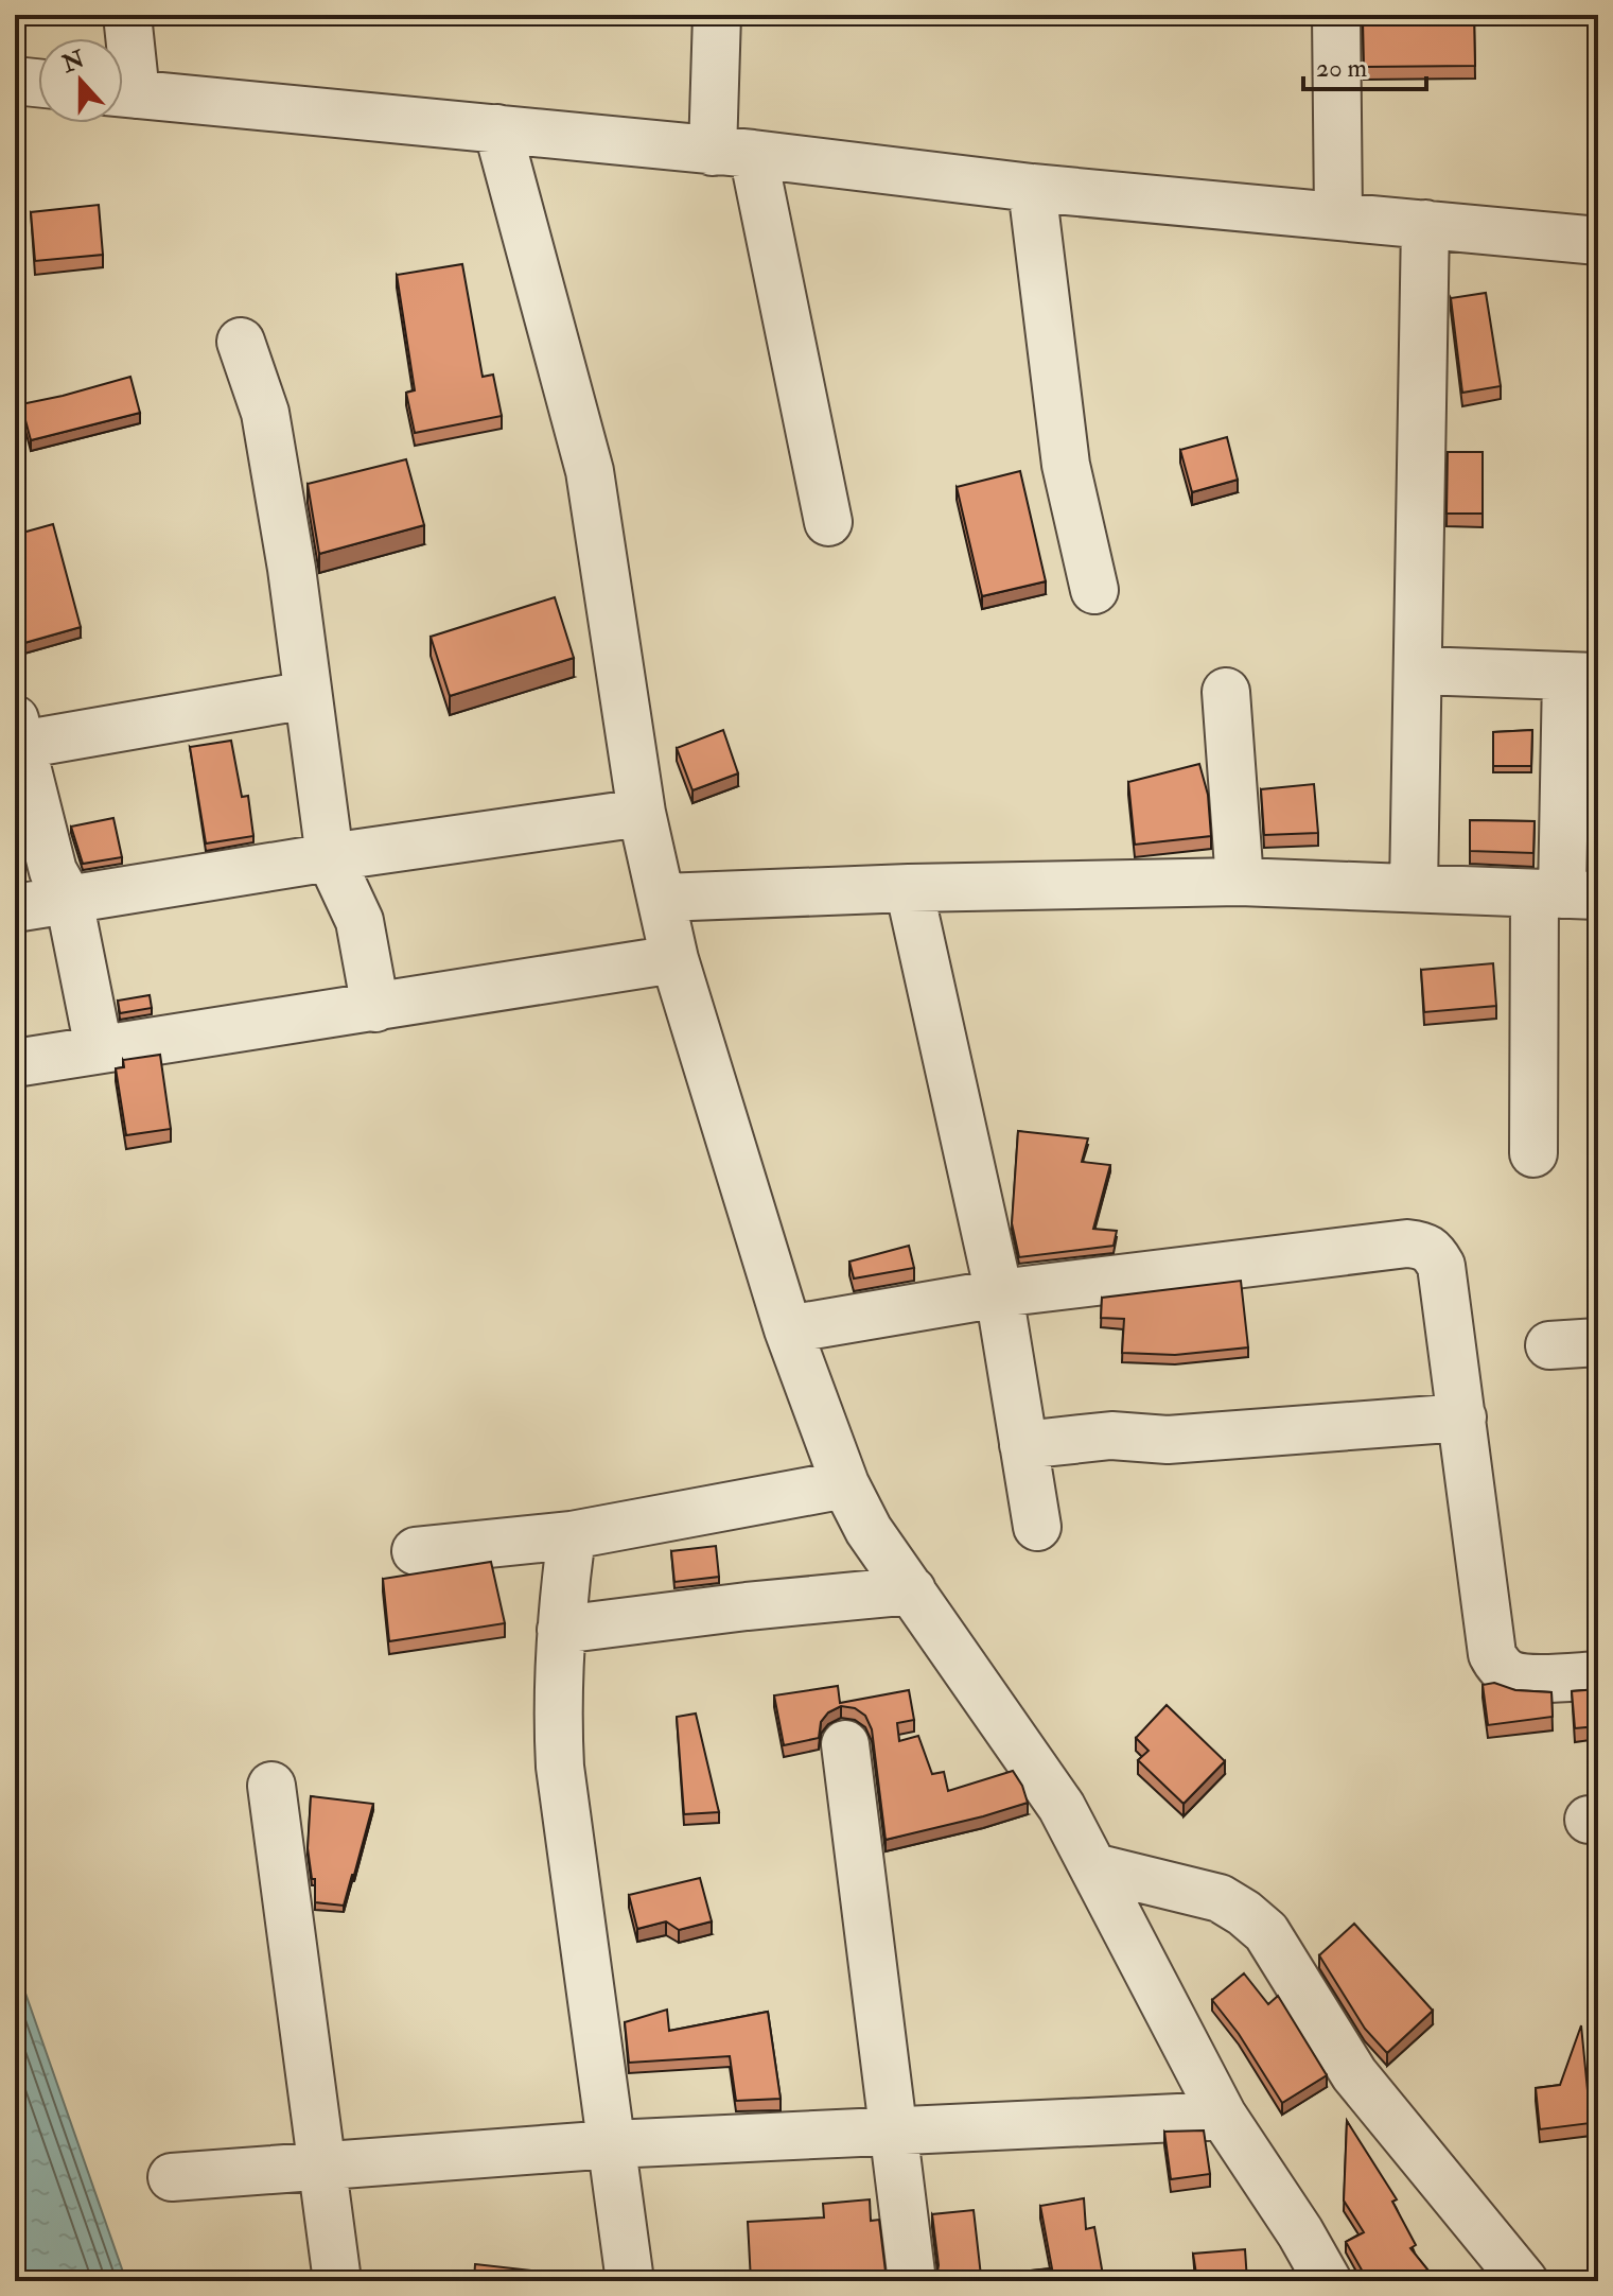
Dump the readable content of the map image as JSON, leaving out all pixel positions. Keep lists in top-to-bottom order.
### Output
{
  "scale_bar": "20 m",
  "north": "top"
}
